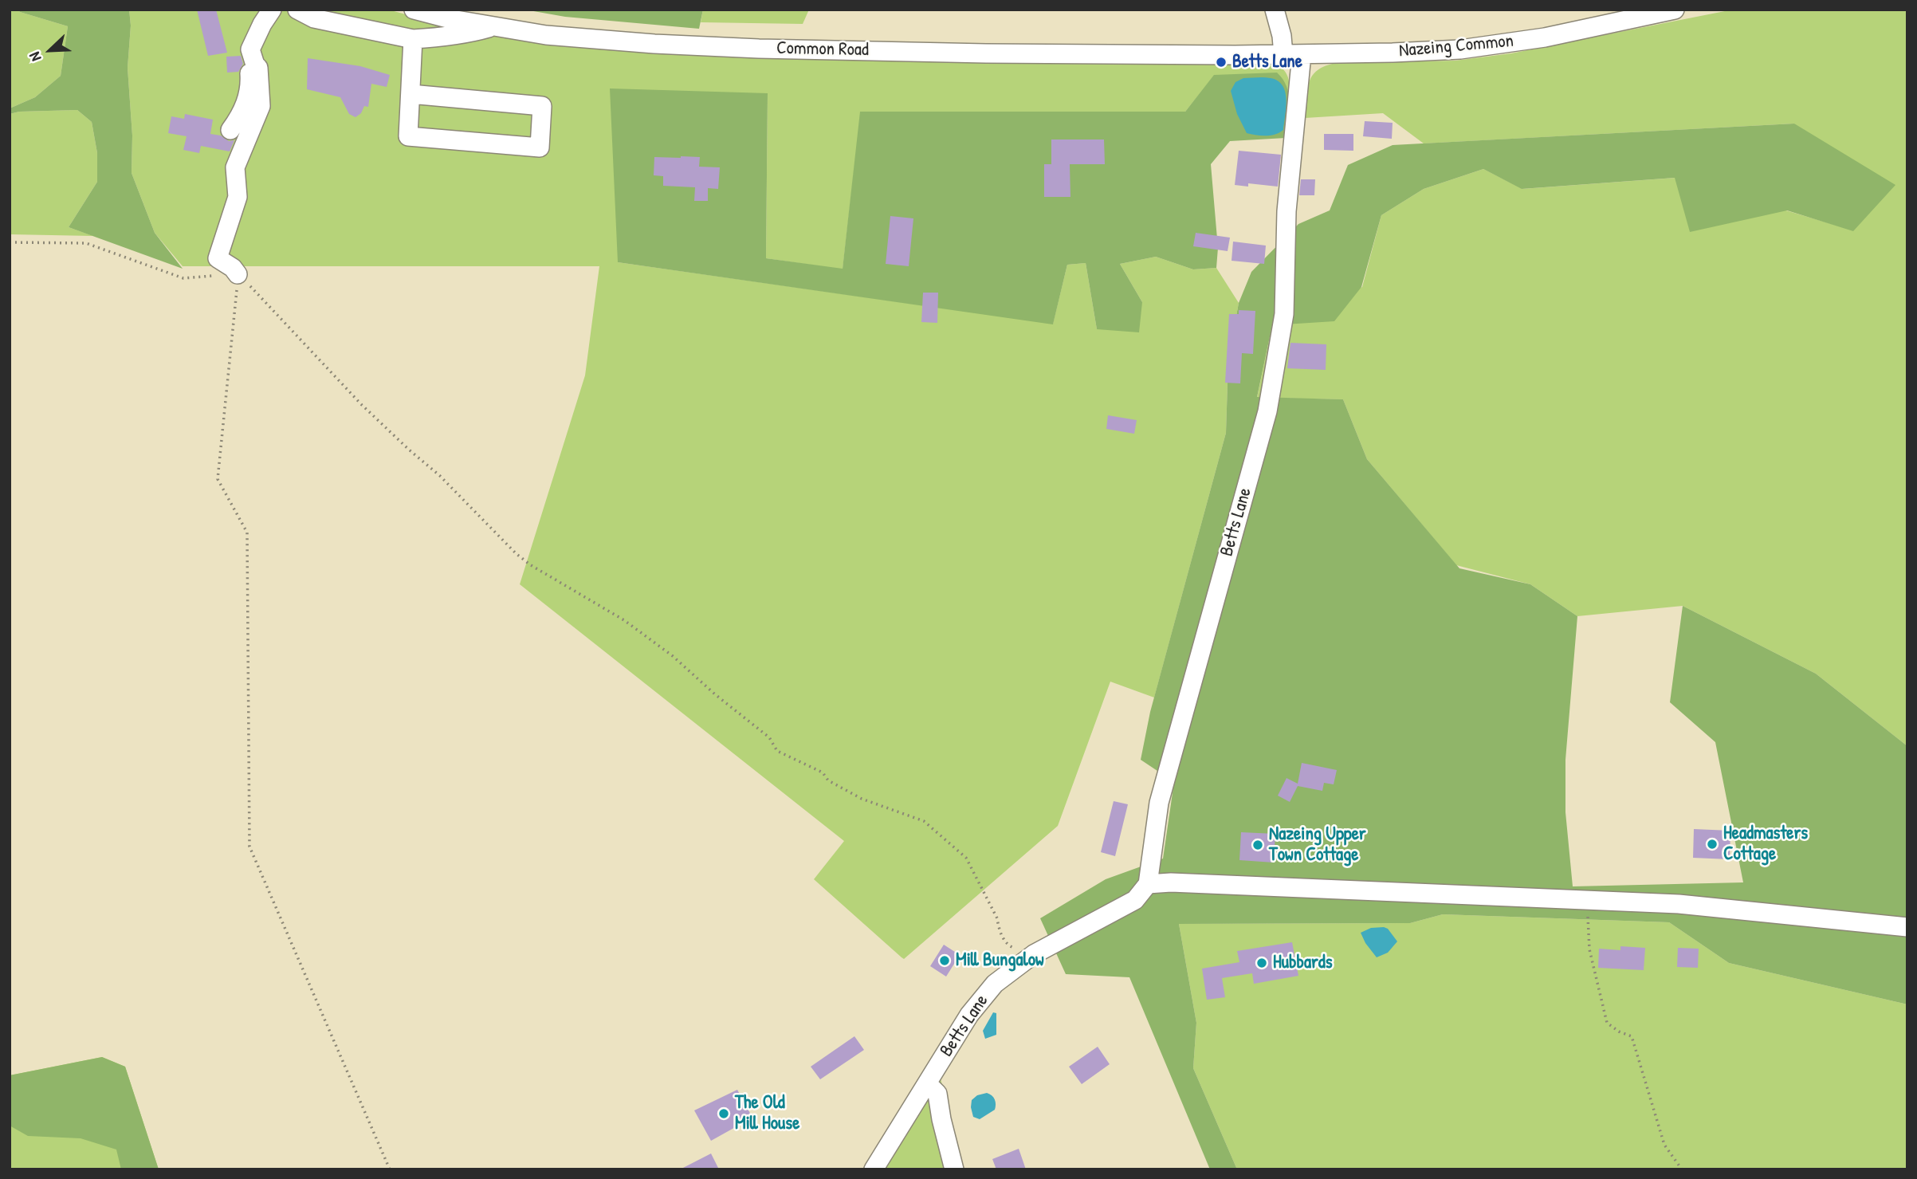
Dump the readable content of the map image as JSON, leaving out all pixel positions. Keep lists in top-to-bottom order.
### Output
{
  "streets": {
    "street": ["Nazeing Common", "Common Road", "Betts Lane"]
  },
  "crossings": [
    ["Nazeing Common", "Common Road"],
    ["Nazeing Common", "Betts Lane"]
  ],
  "places": [
    "Betts Lane",
    "Headmasters Cottage",
    "Nazeing Upper Town Cottage",
    "Mill Bungalow",
    "Hubbards",
    "The Old Mill House"
  ],
  "north": "bottom left"
}
